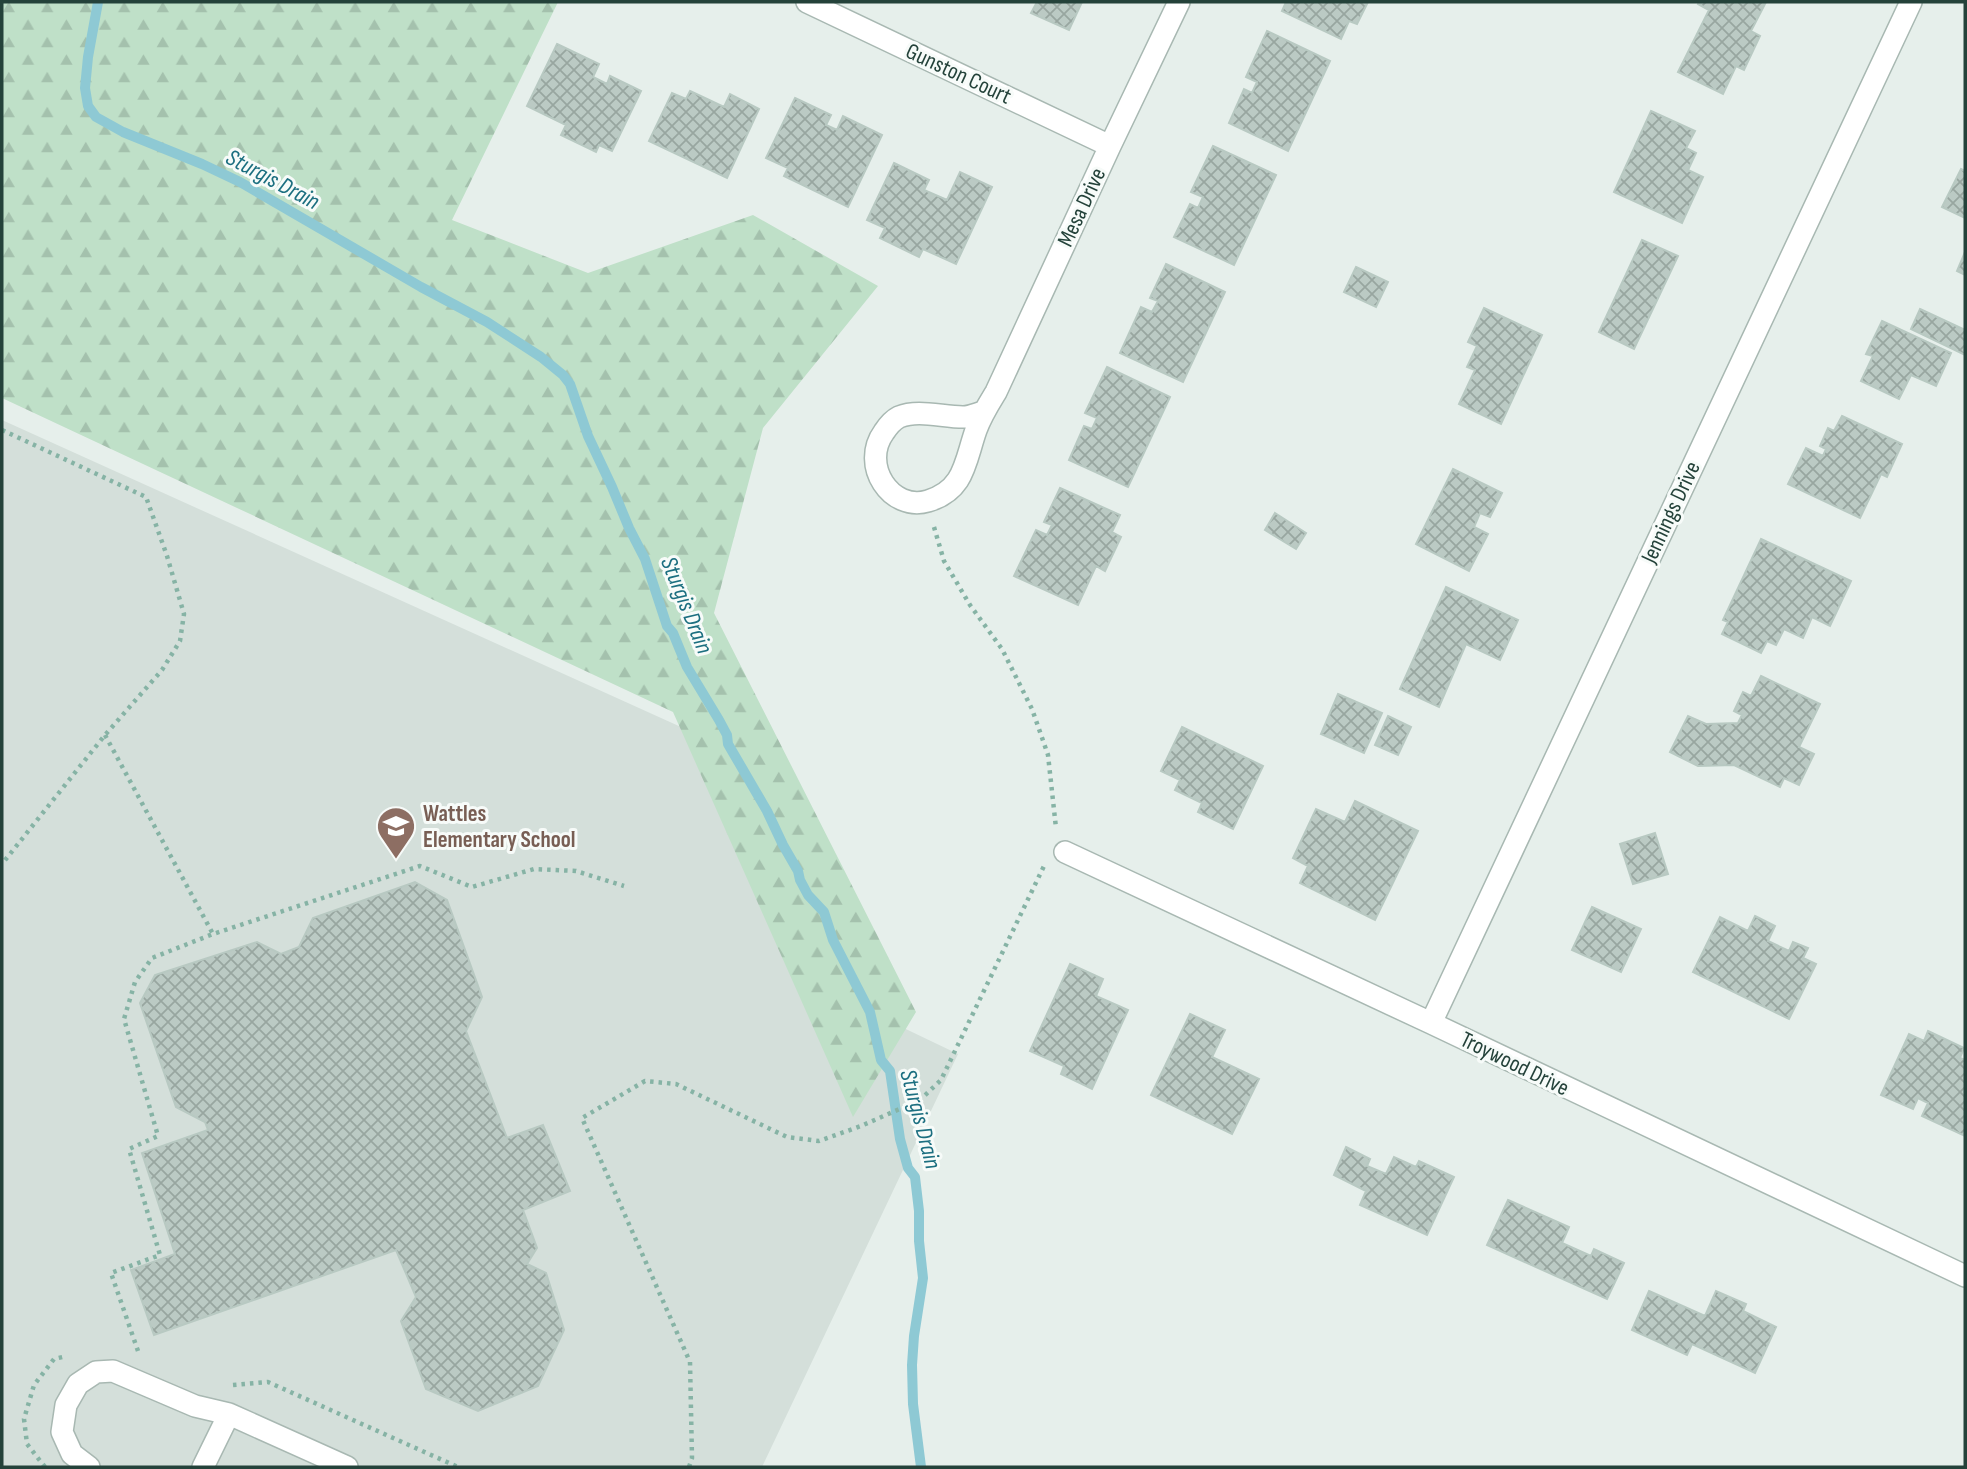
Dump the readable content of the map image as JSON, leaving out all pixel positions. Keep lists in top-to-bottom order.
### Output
{
  "streets": {
    "street": [
      "Gunston Court",
      "Mesa Drive",
      "Jennings Drive",
      "Troywood Drive"
    ]
  },
  "crossings": [
    ["Gunston Court", "Mesa Drive"],
    ["Jennings Drive", "Troywood Drive"]
  ],
  "water": ["Sturgis Drain"],
  "places": {
    "school or university": ["Wattles Elementary School"]
  }
}
